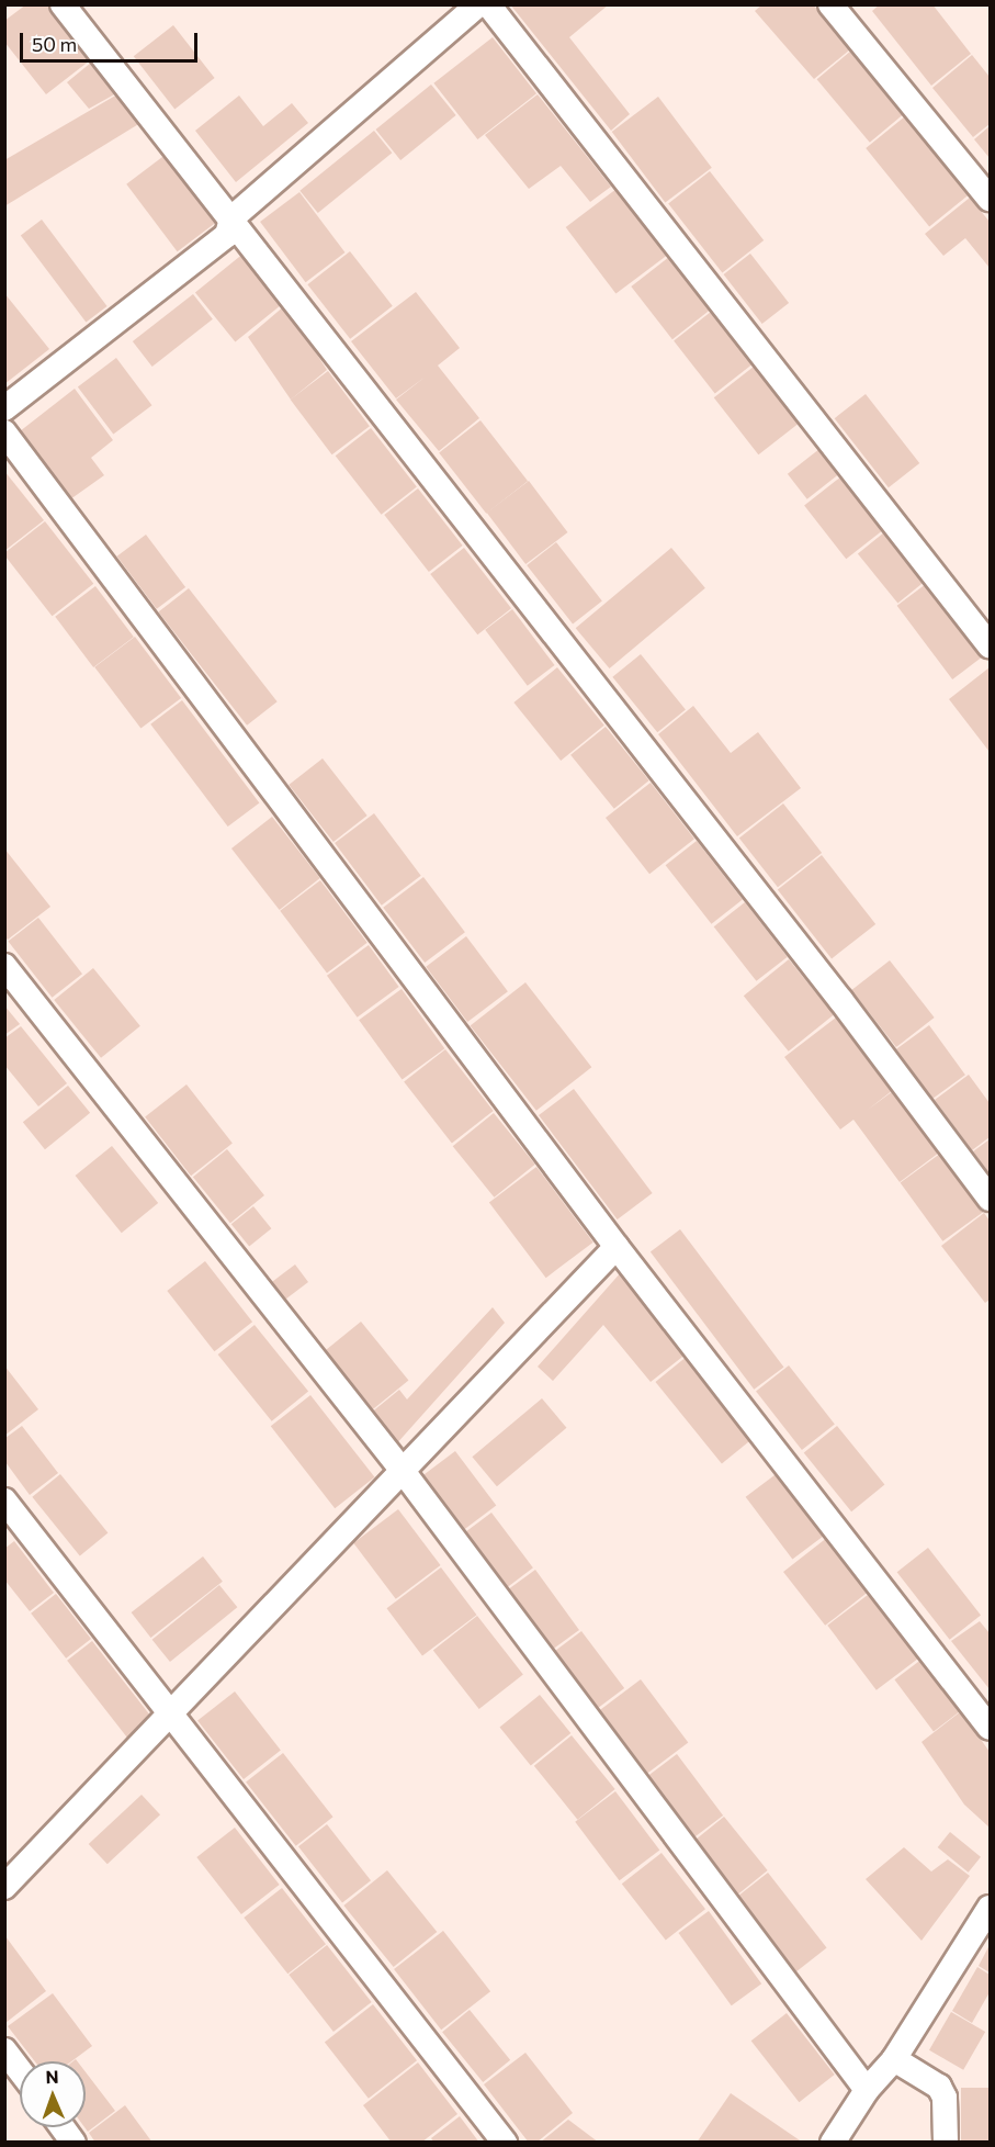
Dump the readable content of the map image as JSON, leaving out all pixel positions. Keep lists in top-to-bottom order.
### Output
{
  "scale_bar": "50 m",
  "north": "top"
}
